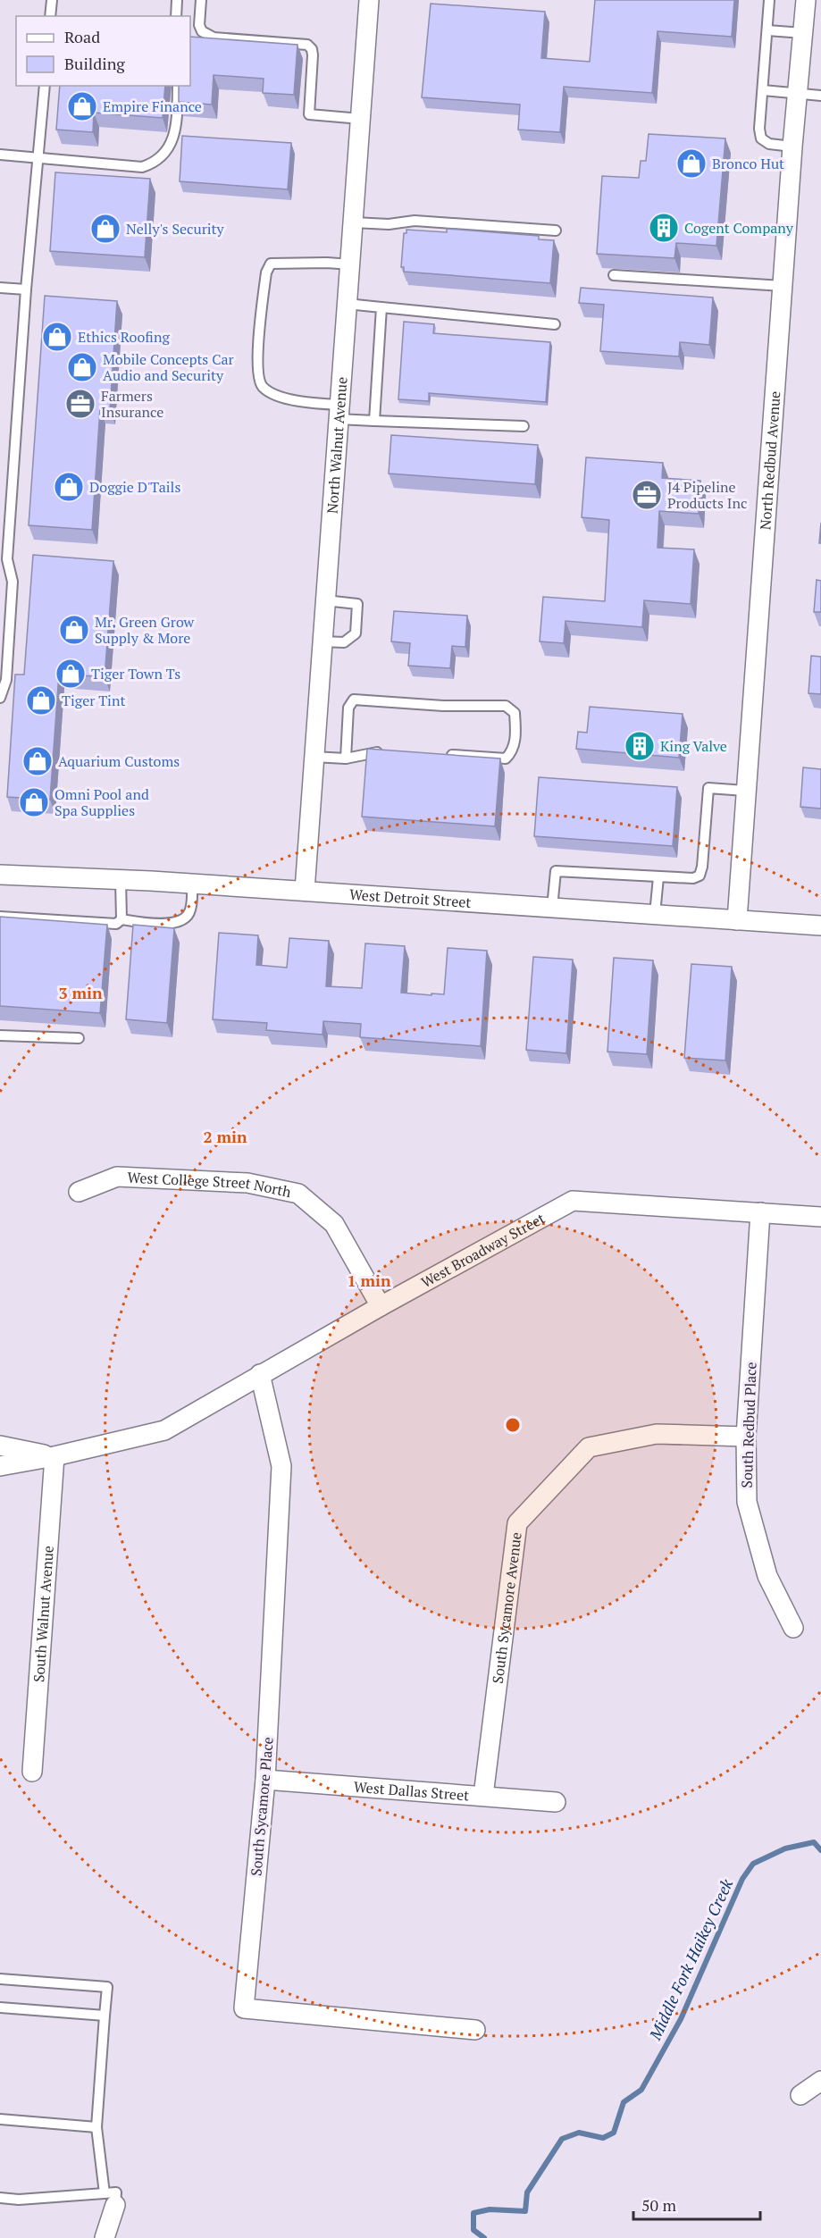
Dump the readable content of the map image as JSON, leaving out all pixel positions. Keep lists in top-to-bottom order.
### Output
{
  "streets": {
    "street": [
      "North Walnut Avenue",
      "North Redbud Avenue",
      "West Detroit Street",
      "West College Street North",
      "West Broadway Street",
      "South Redbud Place",
      "South Sycamore Avenue",
      "South Walnut Avenue",
      "West Dallas Street",
      "South Sycamore Place"
    ]
  },
  "crossings": [
    ["North Walnut Avenue", "West Detroit Street"],
    ["North Redbud Avenue", "West Detroit Street"],
    ["West College Street North", "West Broadway Street"],
    ["West Broadway Street", "South Redbud Place"],
    ["West Broadway Street", "South Walnut Avenue"],
    ["West Broadway Street", "South Sycamore Place"],
    ["South Redbud Place", "South Sycamore Avenue"],
    ["South Sycamore Avenue", "West Dallas Street"],
    ["West Dallas Street", "South Sycamore Place"]
  ],
  "water": ["Middle Fork Haikey Creek"],
  "places": {
    "shop": [
      "Empire Finance",
      "Bronco Hut",
      "Nelly's Security",
      "Ethics Roofing",
      "Mobile Concepts Car Audio and Security",
      "Doggie D'Tails",
      "Mr. Green Grow Supply & More",
      "Tiger Town Ts",
      "Tiger Tint",
      "Aquarium Customs",
      "Omni Pool and Spa Supplies"
    ],
    "building": ["Cogent Company", "King Valve"],
    "office": ["Farmers Insurance", "J4 Pipeline Products Inc"]
  },
  "legend": ["Road", "Building"],
  "scale_bar": "50 m",
  "rings": ["3 min", "2 min", "1 min"]
}
